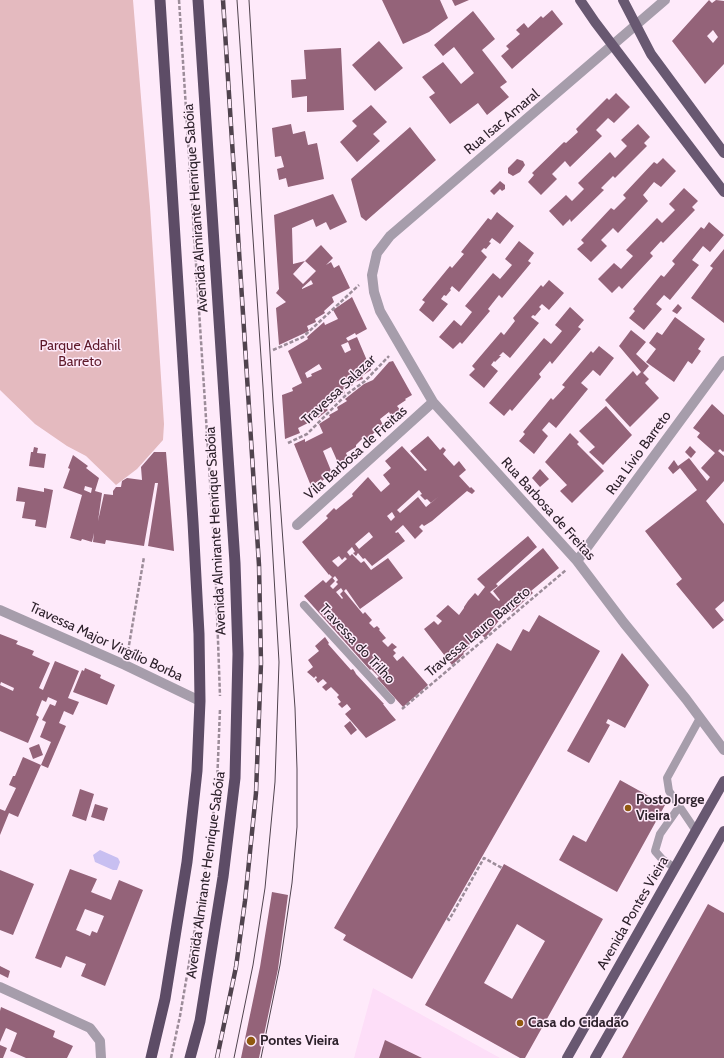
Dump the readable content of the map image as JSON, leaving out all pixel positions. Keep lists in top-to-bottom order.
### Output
{
  "streets": {
    "highway": ["Avenida Almirante Henrique Sabóia"],
    "main road": ["Avenida Pontes Vieira"],
    "street": [
      "Rua Isac Amaral",
      "Vila Barbosa de Freitas",
      "Rua Lívio Barreto",
      "Rua Barbosa de Freitas",
      "Travessa Major Virgílio Borba"
    ],
    "lane": ["Travessa do Trilho"],
    "path": ["Travessa Salazar", "Travessa Lauro Barreto"]
  },
  "crossings": [
    ["Rua Isac Amaral", "Rua Barbosa de Freitas"],
    ["Avenida Almirante Henrique Sabóia", "Travessa Major Virgílio Borba"],
    ["Travessa Salazar", "Rua Barbosa de Freitas"],
    ["Vila Barbosa de Freitas", "Rua Barbosa de Freitas"],
    ["Rua Lívio Barreto", "Rua Barbosa de Freitas"],
    ["Rua Lívio Barreto", "Travessa Lauro Barreto"],
    ["Rua Barbosa de Freitas", "Travessa Lauro Barreto"],
    ["Travessa Lauro Barreto", "Travessa do Trilho"]
  ],
  "parks": ["Parque Adahil Barreto"],
  "places": ["Posto Jorge Vieira", "Casa do Cidadão", "Pontes Vieira"]
}
